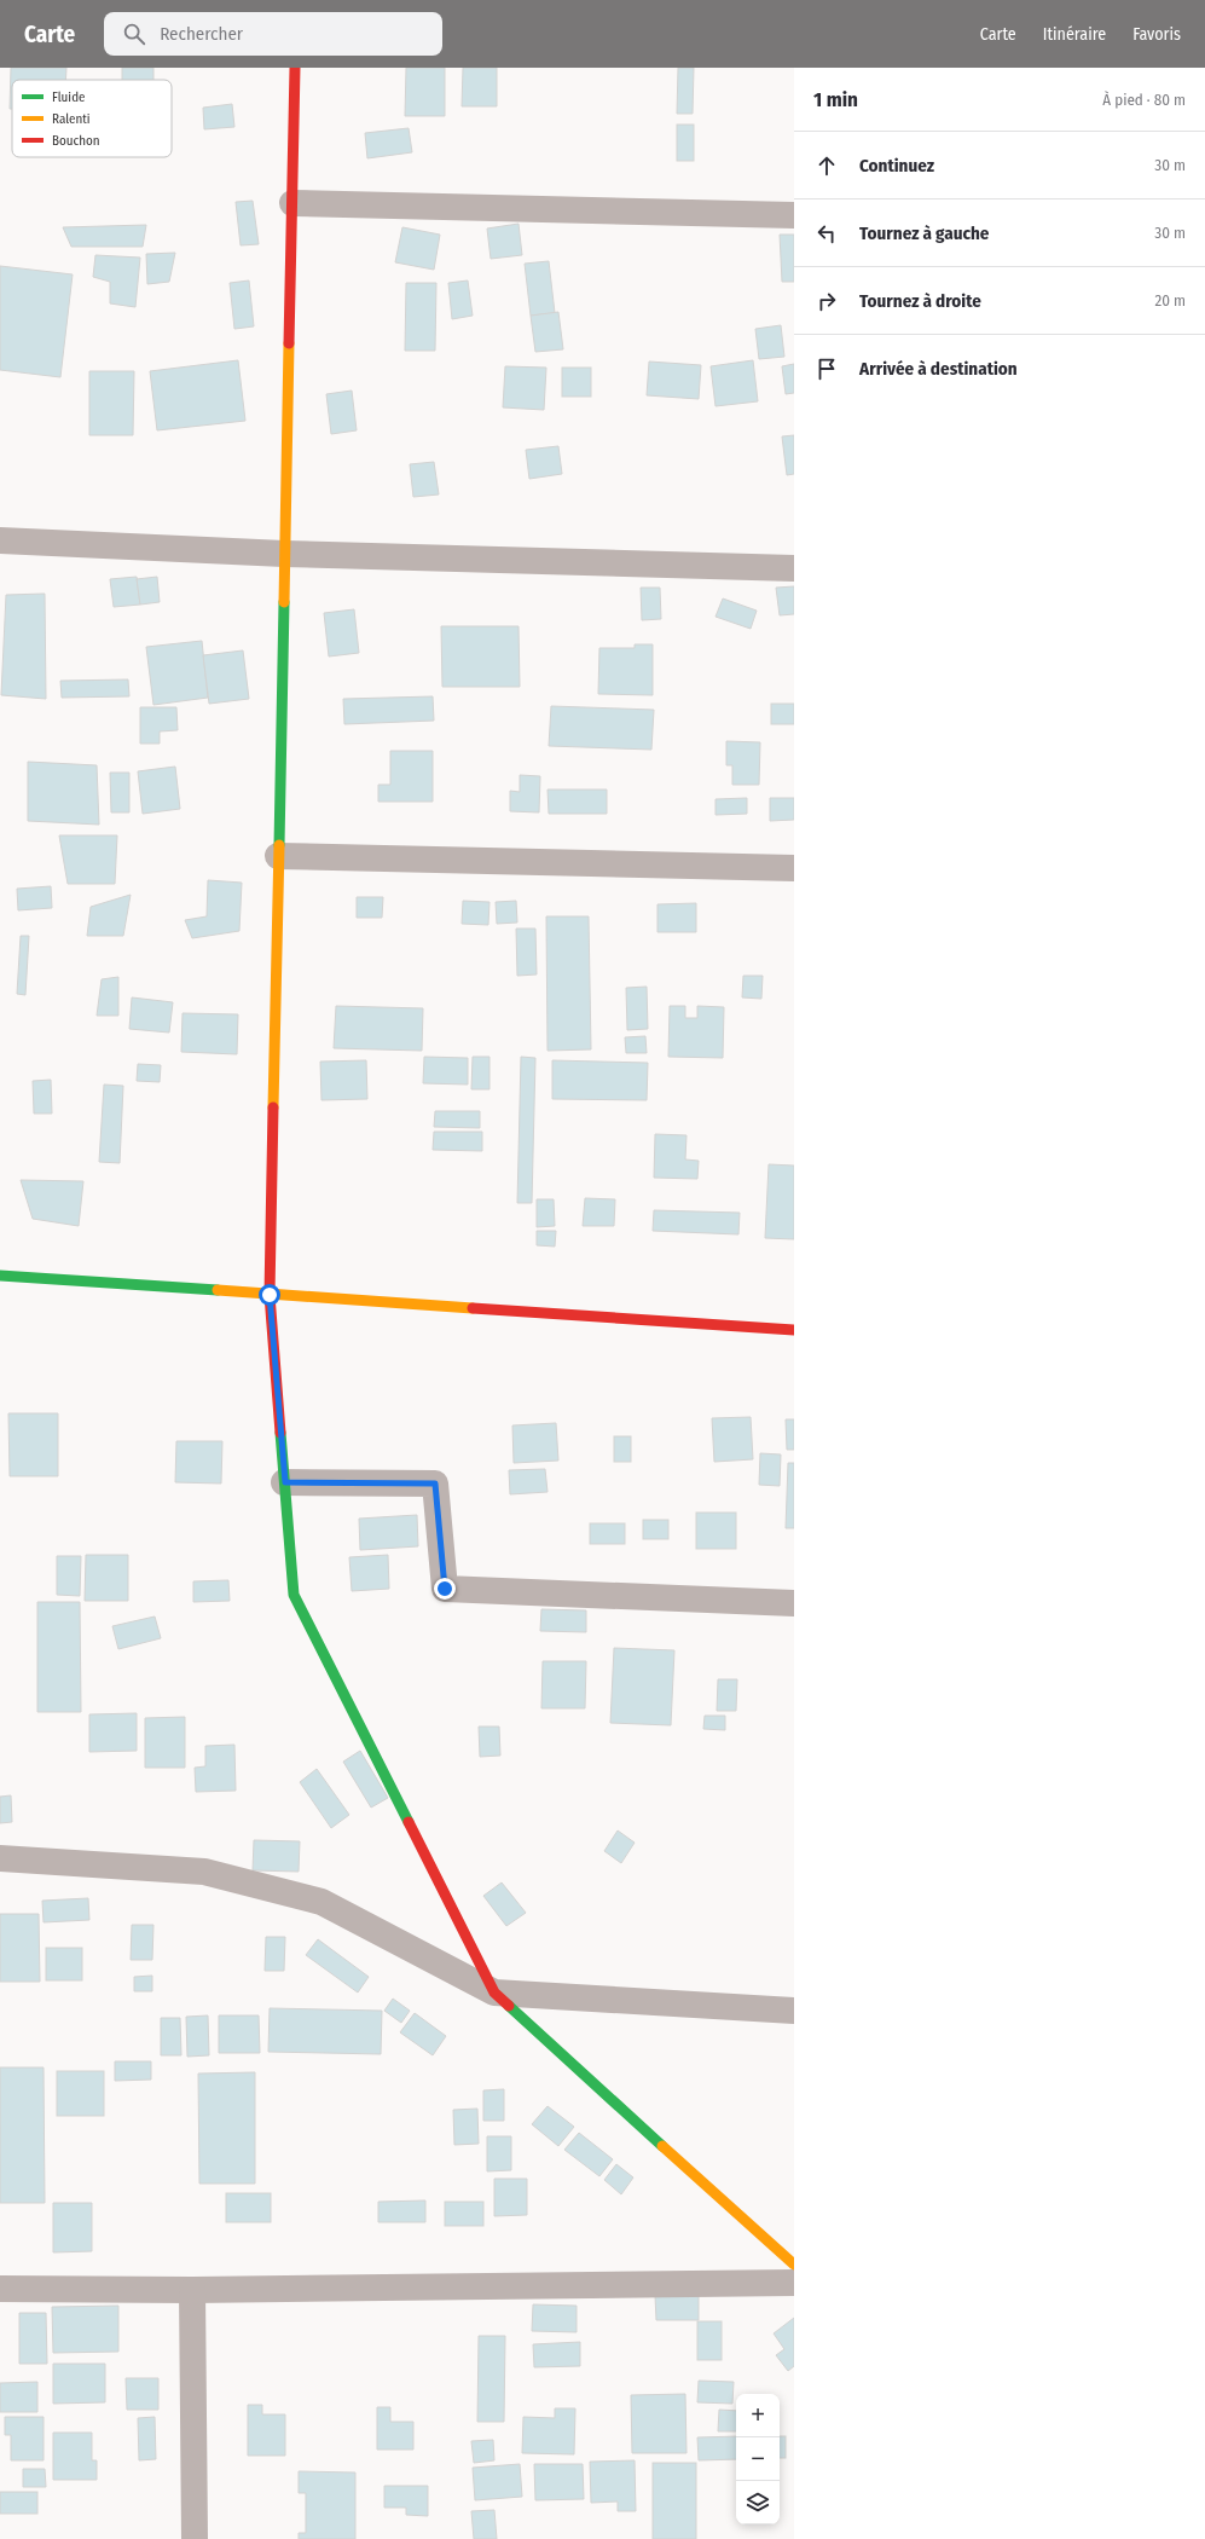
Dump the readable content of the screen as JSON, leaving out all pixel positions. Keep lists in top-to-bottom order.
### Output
{
  "legend": ["Fluide", "Ralenti", "Bouchon"],
  "page": {
    "header": "Carte",
    "search": "Rechercher",
    "nav": ["Carte", "Itinéraire", "Favoris"],
    "heading": ["1 min", "À pied · 80 m"],
    "list": [
      ["Continuez", "30 m"],
      ["Tournez à gauche", "30 m"],
      ["Tournez à droite", "20 m"],
      "Arrivée à destination"
    ],
    "map_buttons": ["+", "−"]
  }
}
